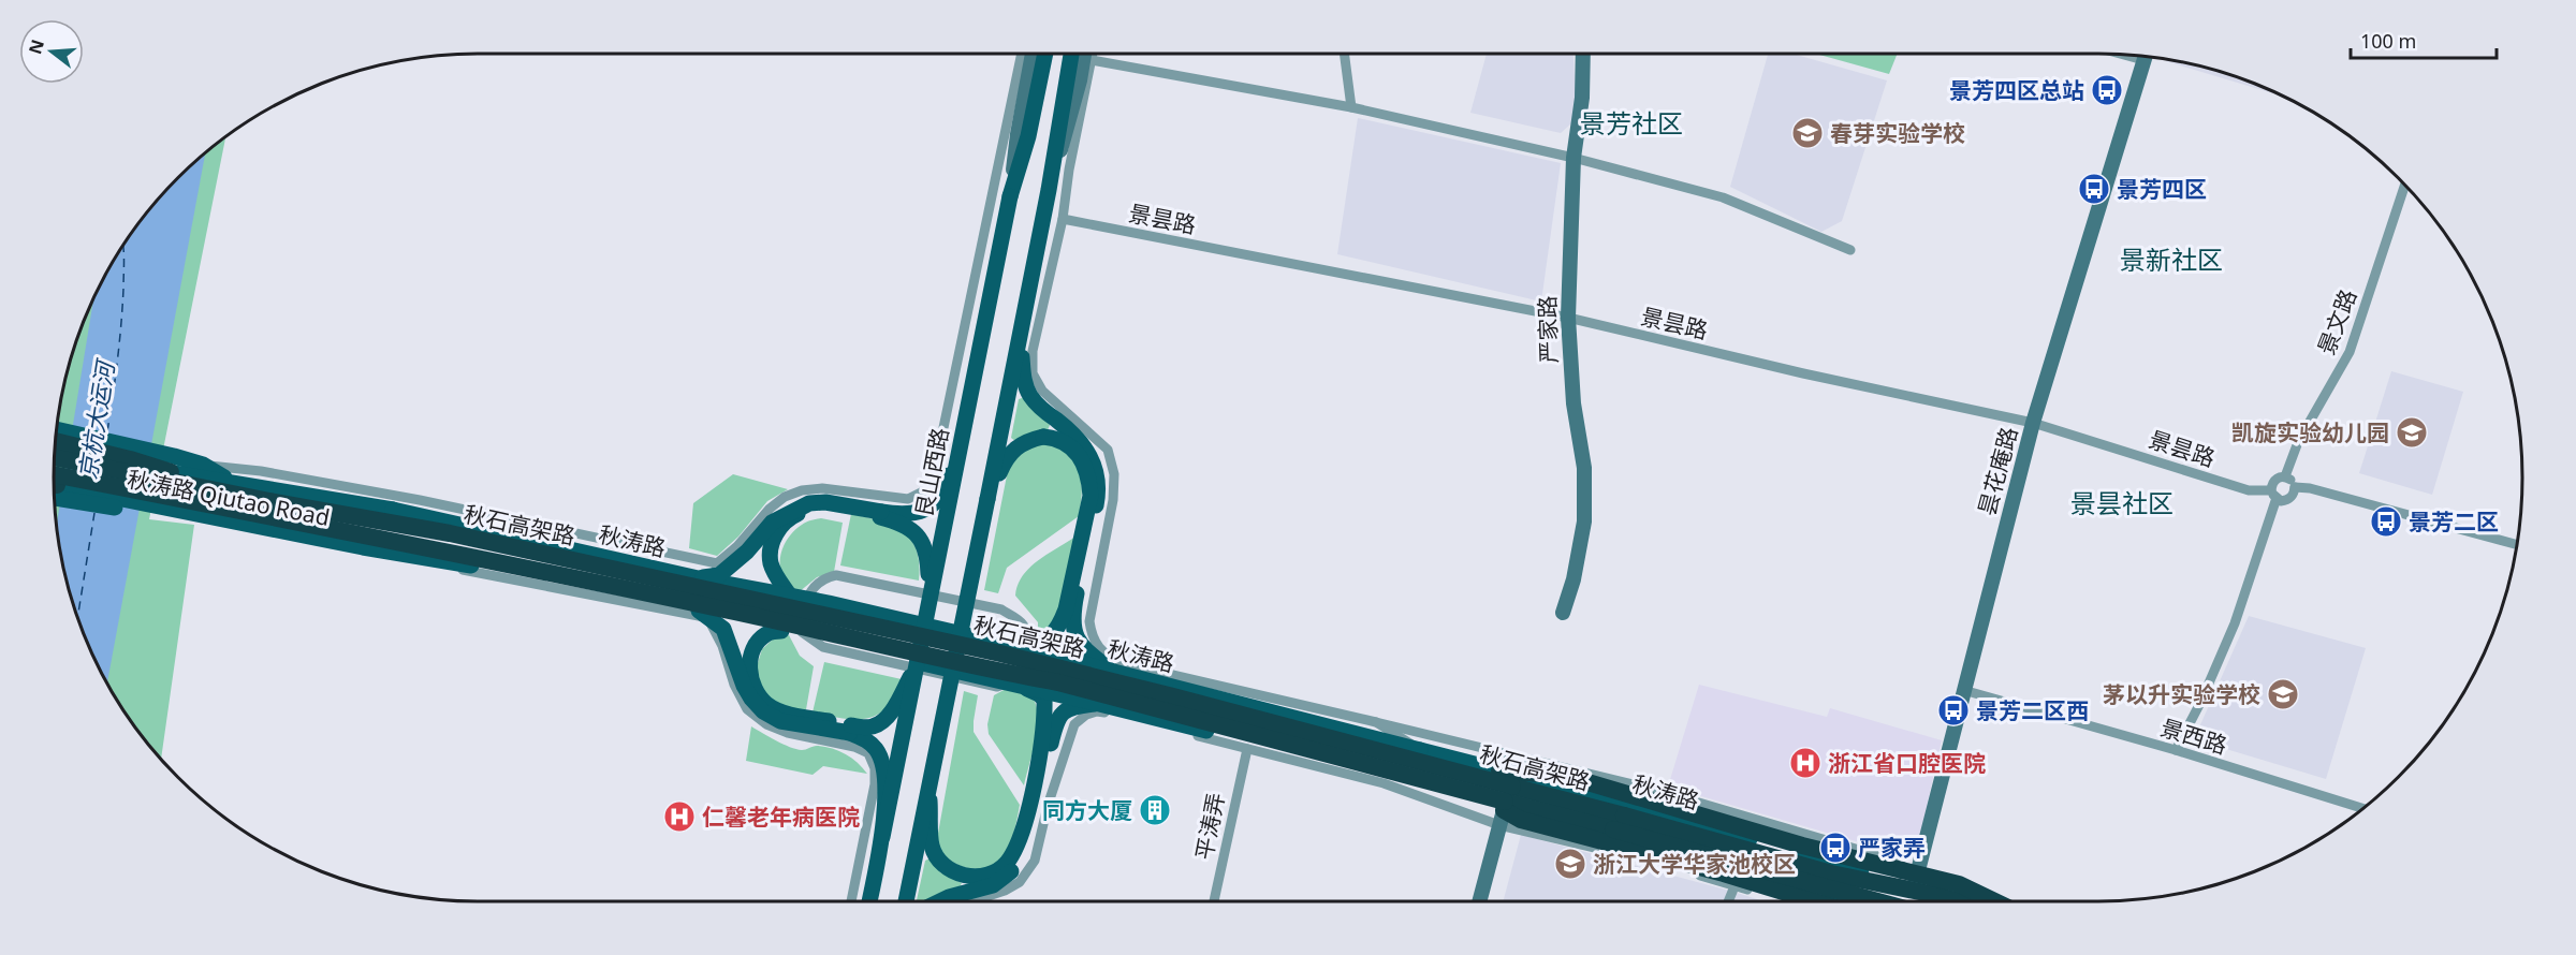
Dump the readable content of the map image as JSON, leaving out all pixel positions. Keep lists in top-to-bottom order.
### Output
{
  "streets": {
    "highway": ["秋石高架路"],
    "main road": ["艮山西路", "秋涛路 Qiutao Road", "秋涛路"],
    "street": [
      "景昙路",
      "景文路",
      "严家路",
      "昙花庵路",
      "景西路",
      "平涛弄"
    ]
  },
  "crossings": [
    ["景昙路", "景文路"],
    ["景昙路", "严家路"],
    ["景昙路", "昙花庵路"],
    ["昙花庵路", "秋涛路"],
    ["昙花庵路", "景西路"]
  ],
  "districts": ["景芳社区", "景新社区", "景昙社区"],
  "water": ["京杭大运河"],
  "places": {
    "bus stop": [
      "景芳四区总站",
      "景芳四区",
      "景芳二区",
      "景芳二区西",
      "严家弄"
    ],
    "school or university": [
      "春芽实验学校",
      "凯旋实验幼儿园",
      "茅以升实验学校",
      "浙江大学华家池校区"
    ],
    "hospital": ["浙江省口腔医院", "仁馨老年病医院"],
    "building": ["同方大厦"]
  },
  "scale_bar": "100 m",
  "north": "left"
}
